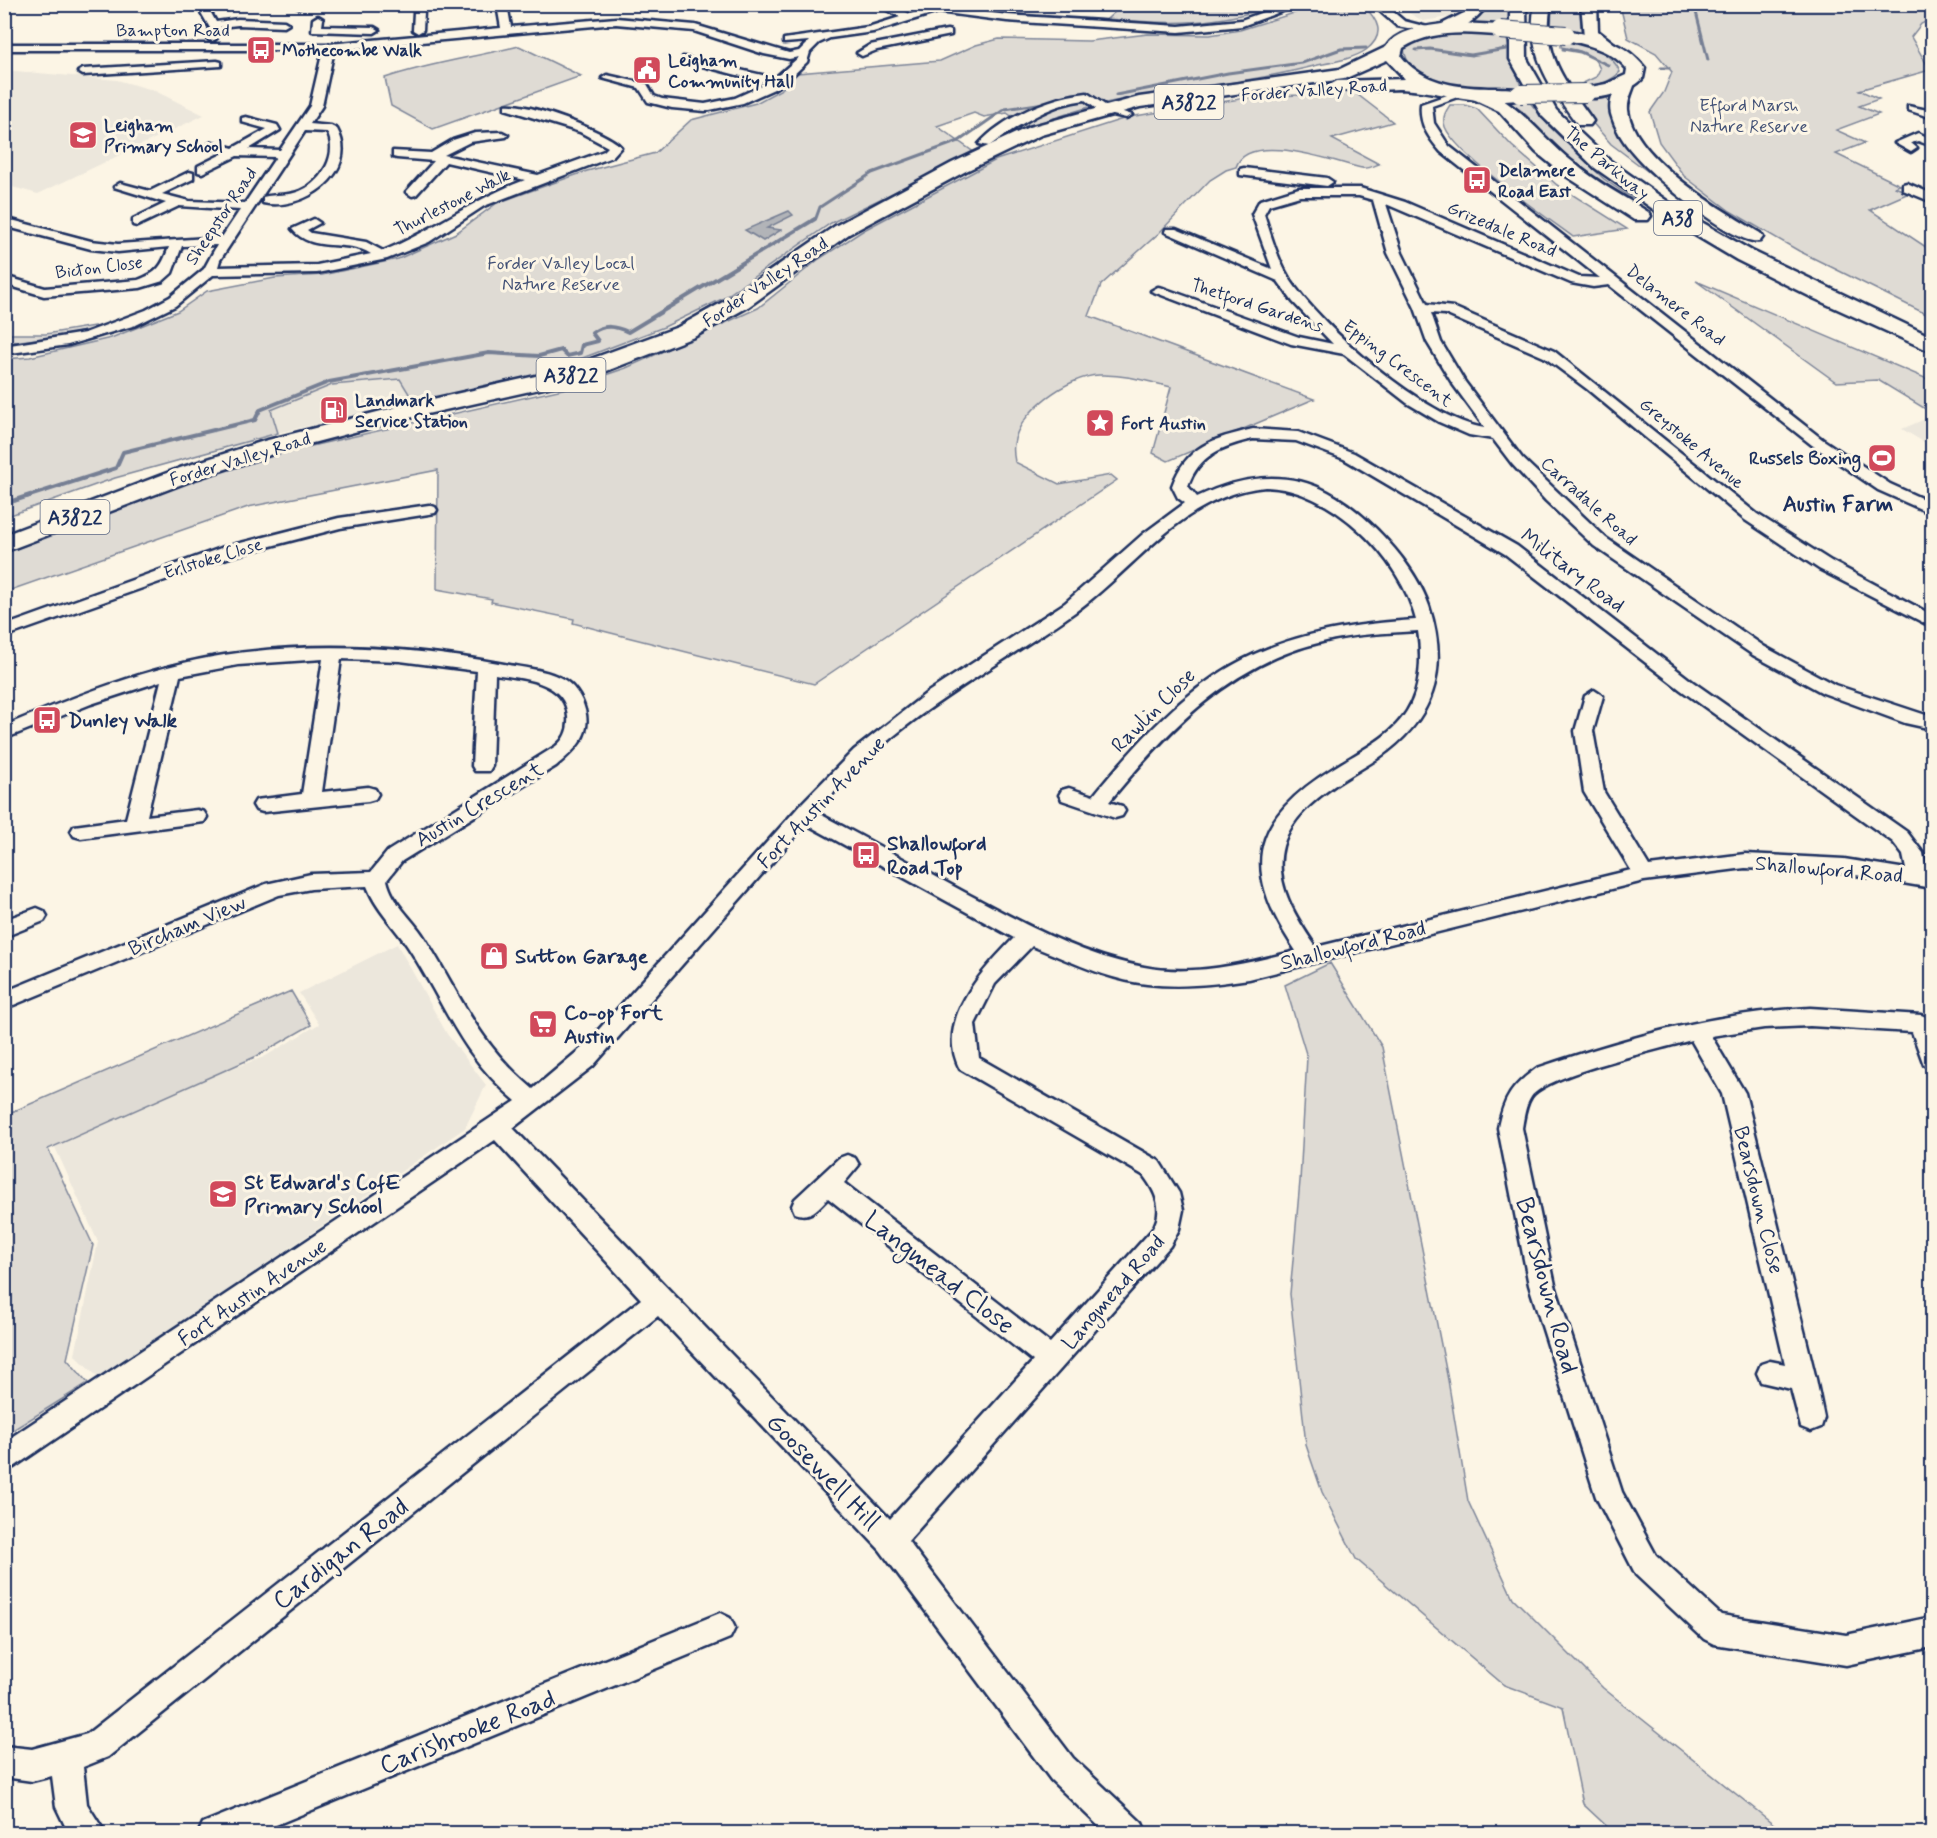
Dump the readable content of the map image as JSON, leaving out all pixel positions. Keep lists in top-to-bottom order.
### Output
{
  "streets": {
    "main road": [
      "Forder Valley Road",
      "A3822",
      "The Parkway",
      "A38"
    ],
    "street": [
      "Bampton Road",
      "Thurlestone Walk",
      "Sheepstor Road",
      "Grizedale Road",
      "Bicton Close",
      "Thetford Gardens",
      "Delamere Road",
      "Epping Crescent",
      "Greystoke Avenue",
      "Carradale Road",
      "Erlstoke Close",
      "Military Road",
      "Rawlin Close",
      "Fort Austin Avenue",
      "Austin Crescent",
      "Shallowford Road",
      "Bircham View",
      "Bearsdown Close",
      "Langmead Close",
      "Bearsdown Road",
      "Langmead Road",
      "Goosewell Hill",
      "Cardigan Road",
      "Carisbrooke Road"
    ]
  },
  "crossings": [
    ["Bampton Road", "Sheepstor Road"],
    ["Forder Valley Road", "Delamere Road"],
    ["The Parkway", "A38"],
    ["Thurlestone Walk", "Sheepstor Road"],
    ["Sheepstor Road", "Bicton Close"],
    ["Grizedale Road", "Delamere Road"],
    ["Grizedale Road", "Epping Crescent"],
    ["Grizedale Road", "Carradale Road"],
    ["Thetford Gardens", "Epping Crescent"],
    ["Epping Crescent", "Carradale Road"],
    ["Greystoke Avenue", "Carradale Road"],
    ["Military Road", "Fort Austin Avenue"],
    ["Military Road", "Shallowford Road"],
    ["Rawlin Close", "Fort Austin Avenue"],
    ["Fort Austin Avenue", "Shallowford Road"],
    ["Fort Austin Avenue", "Goosewell Hill"],
    ["Austin Crescent", "Bircham View"],
    ["Shallowford Road", "Langmead Road"],
    ["Bearsdown Close", "Bearsdown Road"],
    ["Langmead Close", "Langmead Road"],
    ["Langmead Road", "Goosewell Hill"],
    ["Goosewell Hill", "Cardigan Road"]
  ],
  "districts": ["Austin Farm"],
  "parks": ["Efford Marsh Nature Reserve", "Forder Valley Local Nature Reserve"],
  "places": {
    "bus stop": [
      "Mothecombe Walk",
      "Delamere Road East",
      "Dunley Walk",
      "Shallowford Road Top"
    ],
    "public building": ["Leigham Community Hall"],
    "school or university": ["Leigham Primary School", "St Edward's CofE Primary School"],
    "fuel station": ["Landmark Service Station"],
    "place": ["Fort Austin"],
    "sports": ["Russels Boxing"],
    "shop": ["Sutton Garage"],
    "supermarket": ["Co-op Fort Austin"]
  }
}
